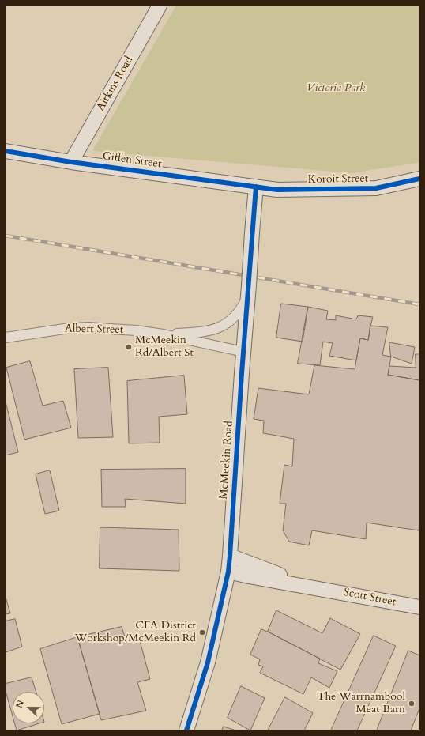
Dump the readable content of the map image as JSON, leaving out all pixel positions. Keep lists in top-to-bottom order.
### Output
{
  "streets": {
    "street": [
      "Aitkins Road",
      "Giffen Street",
      "Koroit Street",
      "Albert Street",
      "McMeekin Road",
      "Scott Street"
    ]
  },
  "crossings": [
    ["Aitkins Road", "Giffen Street"],
    ["Giffen Street", "Koroit Street"],
    ["Giffen Street", "McMeekin Road"],
    ["Koroit Street", "McMeekin Road"],
    ["Albert Street", "McMeekin Road"],
    ["McMeekin Road", "Scott Street"]
  ],
  "parks": ["Victoria Park"],
  "places": ["McMeekin Rd/Albert St", "CFA District Workshop/McMeekin Rd", "The Warrnambool Meat Barn"],
  "north": "left"
}
